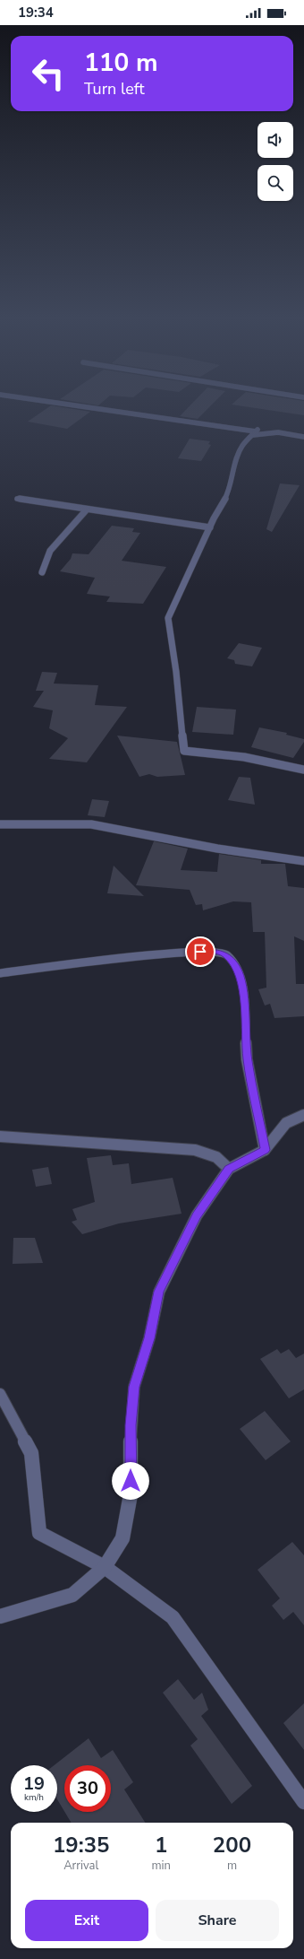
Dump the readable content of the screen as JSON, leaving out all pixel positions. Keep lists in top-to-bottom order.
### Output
{
  "page": {
    "status": "19:34",
    "turn": ["110 m", "Turn left"],
    "speed": "19 km/h",
    "limit": "30",
    "eta": [
      "19:35",
      "Arrival",
      "1",
      "min",
      "200",
      "m"
    ],
    "buttons": ["Exit", "Share"]
  }
}
